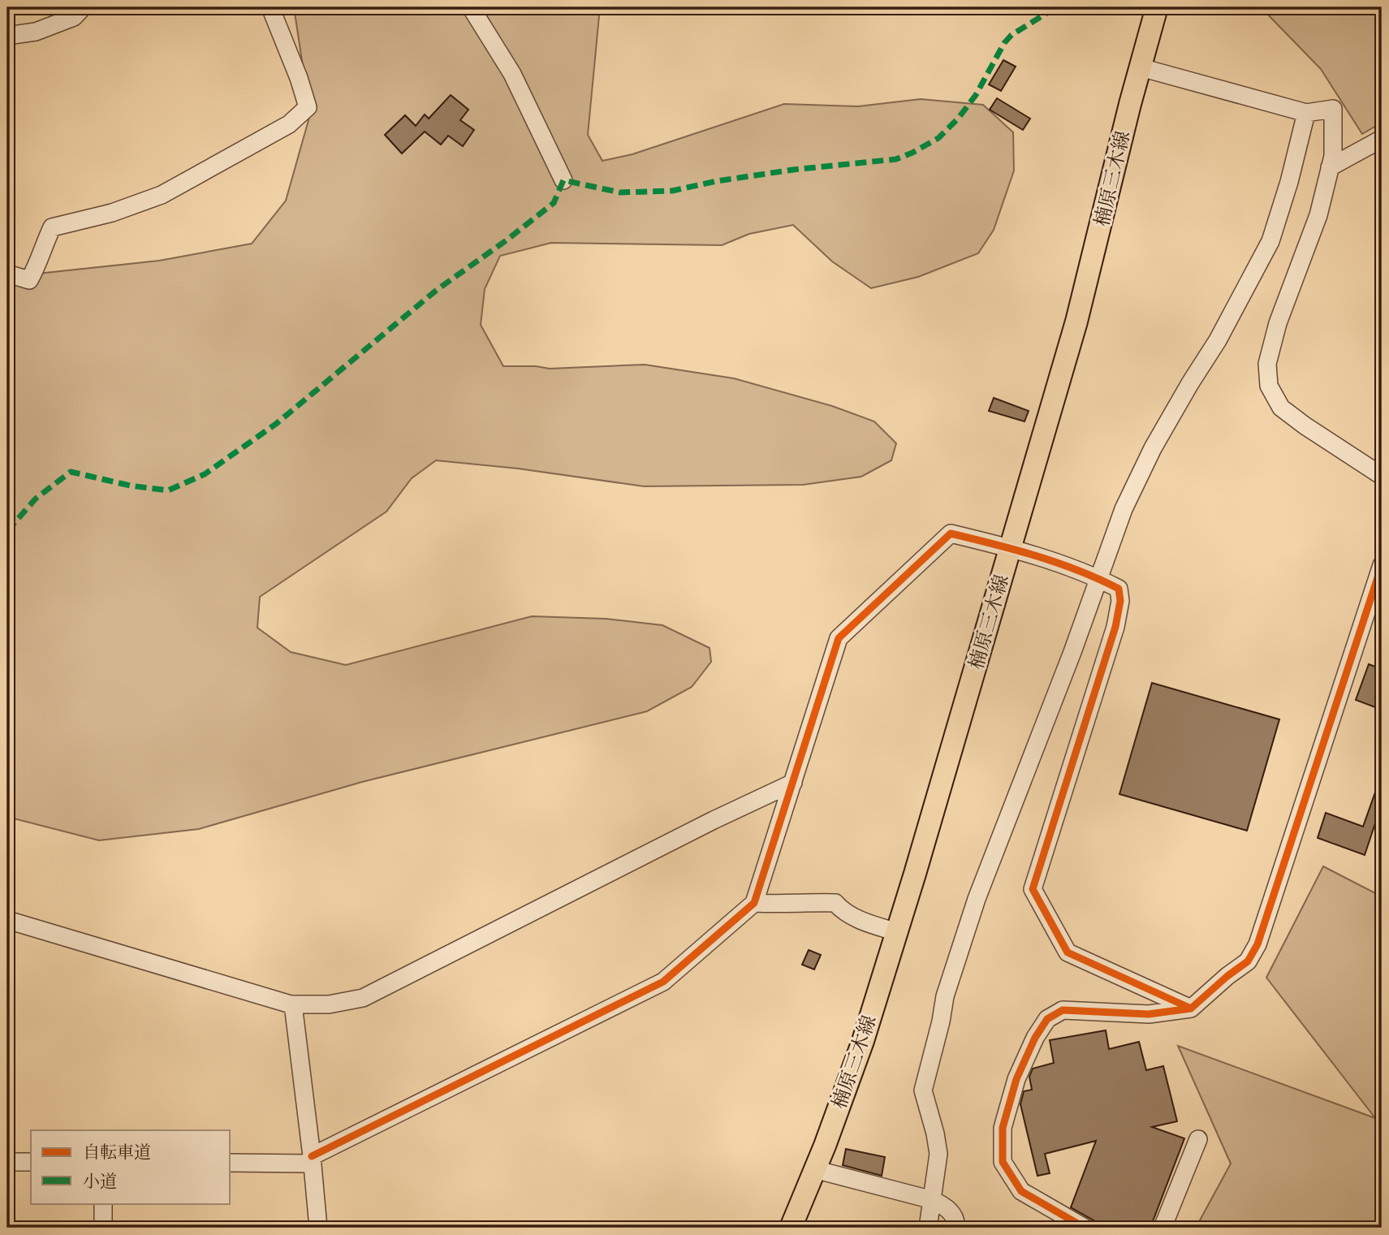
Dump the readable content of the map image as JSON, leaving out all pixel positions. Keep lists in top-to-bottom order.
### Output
{
  "streets": {
    "main road": ["楠原三木線"]
  },
  "legend": ["自転車道", "小道"]
}
